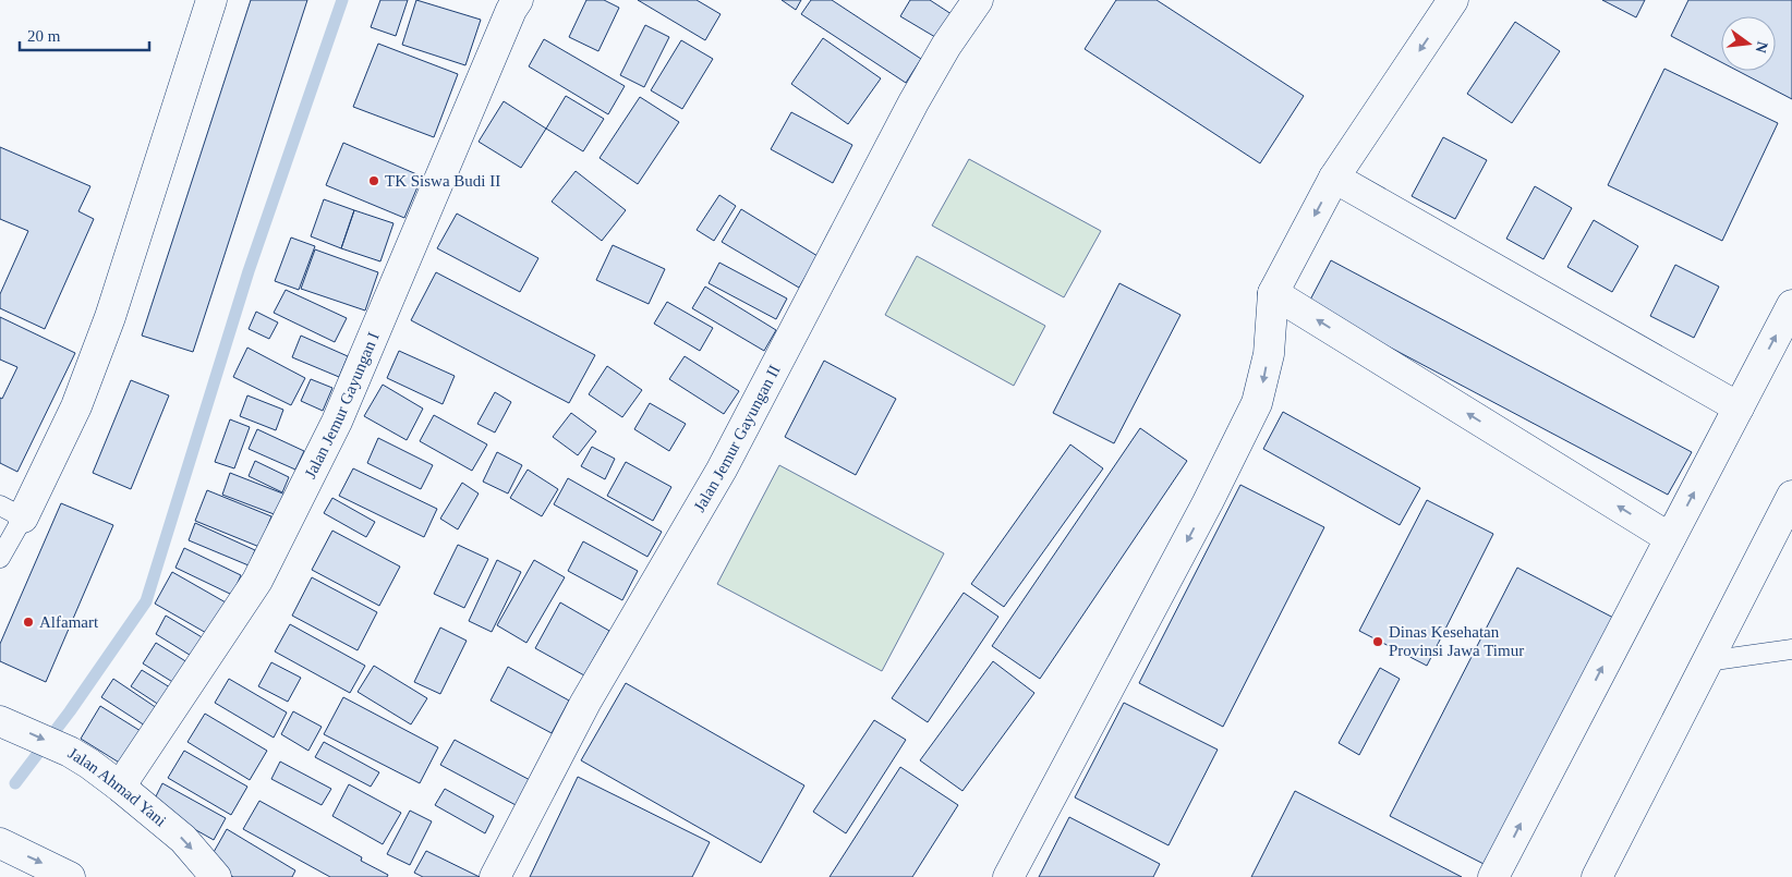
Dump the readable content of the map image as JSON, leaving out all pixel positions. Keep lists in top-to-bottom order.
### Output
{
  "streets": {
    "main road": ["Jalan Jemur Gayungan I", "Jalan Jemur Gayungan II", "Jalan Ahmad Yani"]
  },
  "crossings": [
    ["Jalan Jemur Gayungan I", "Jalan Ahmad Yani"]
  ],
  "one_way": ["Jalan Ahmad Yani"],
  "places": ["TK Siswa Budi II", "Alfamart", "Dinas Kesehatan Provinsi Jawa Timur"],
  "scale_bar": "20 m",
  "north": "right"
}
